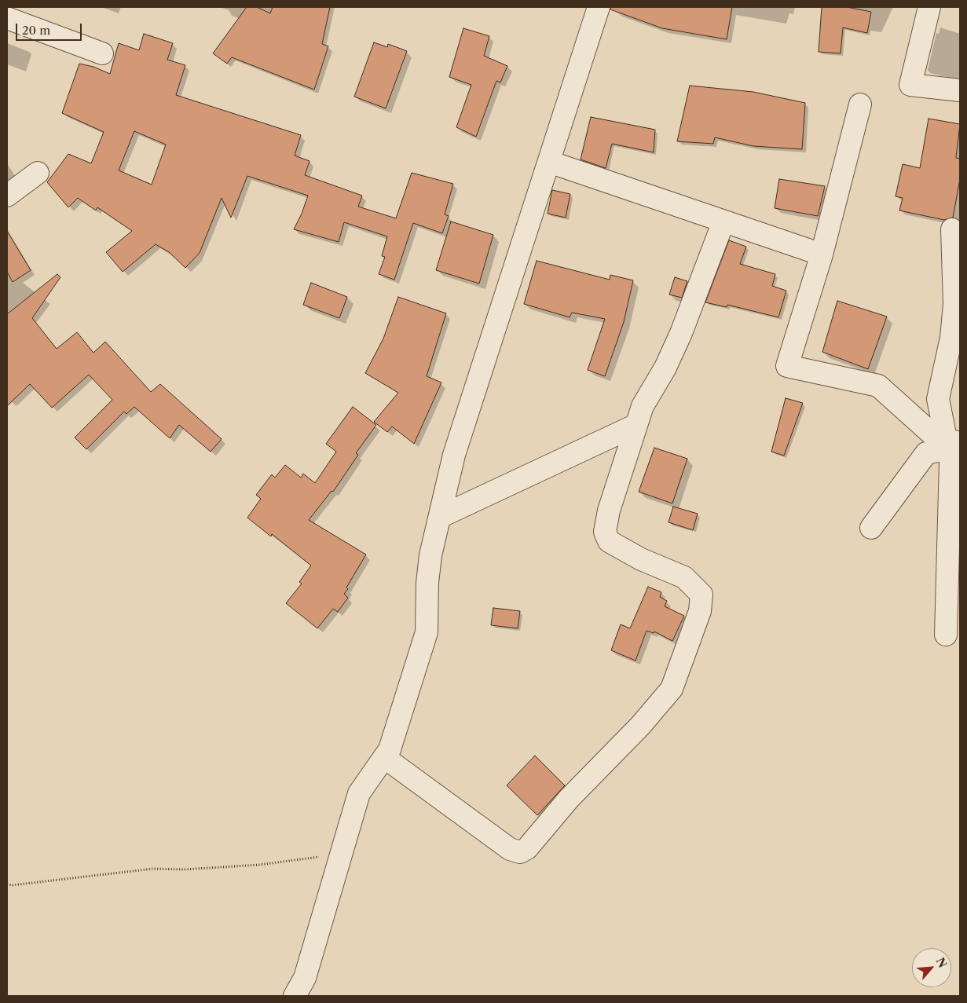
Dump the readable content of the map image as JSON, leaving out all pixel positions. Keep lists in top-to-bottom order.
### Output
{
  "scale_bar": "20 m",
  "north": "top right"
}
